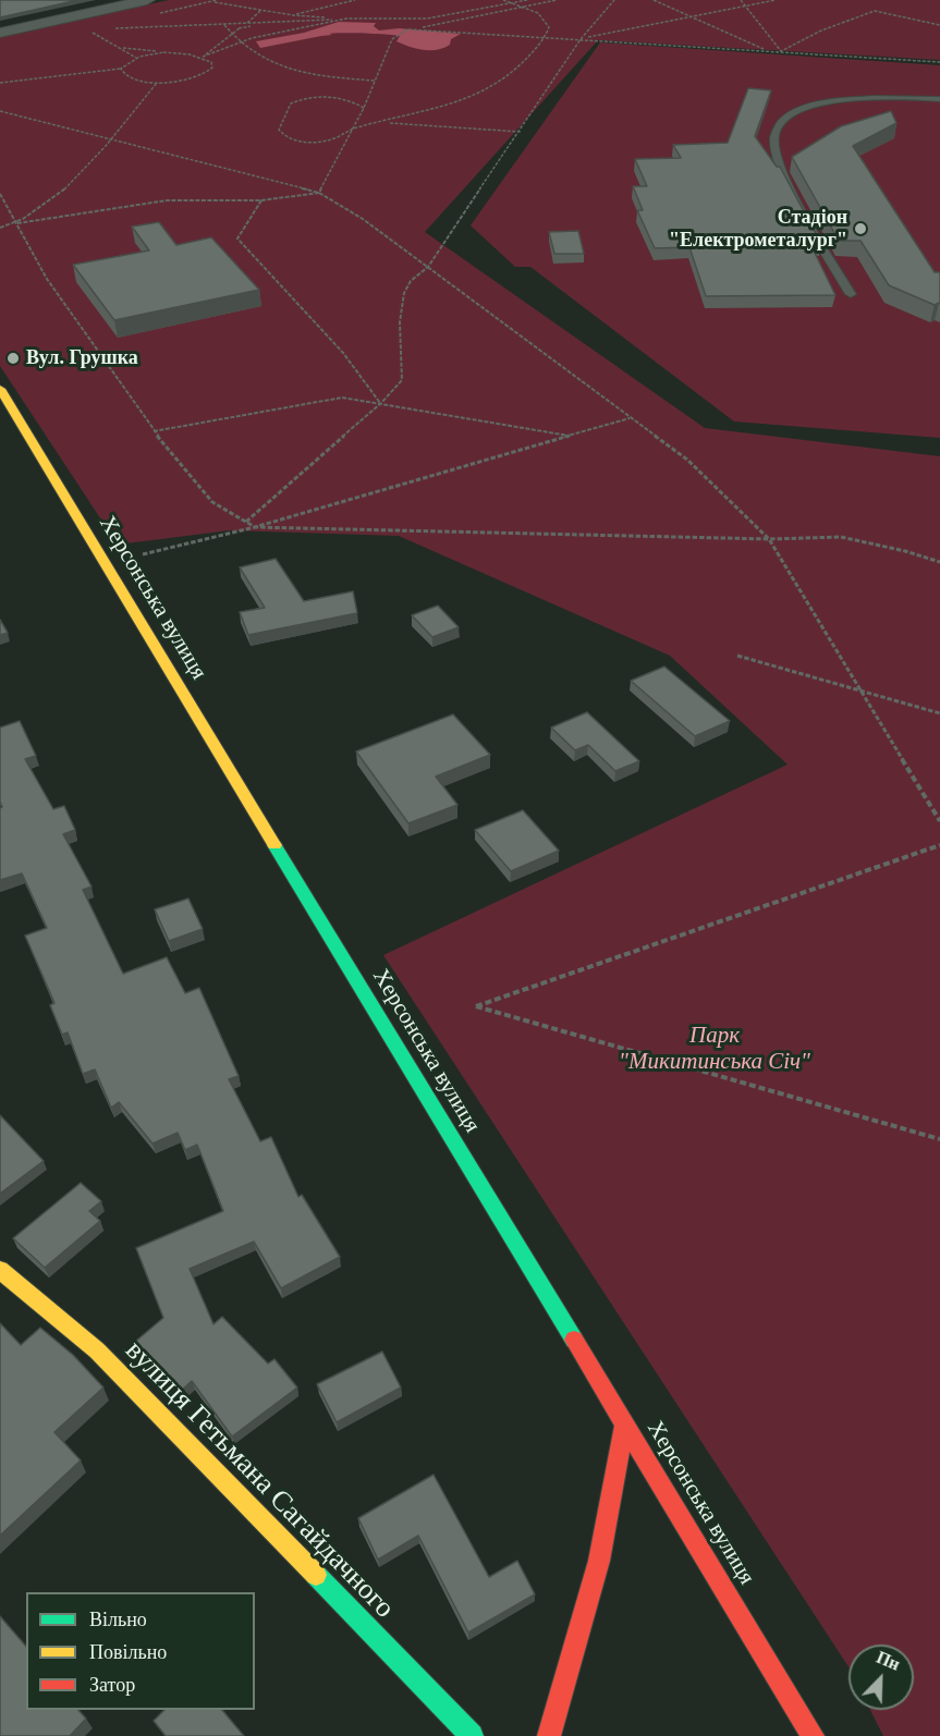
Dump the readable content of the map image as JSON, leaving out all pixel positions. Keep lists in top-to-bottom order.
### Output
{
  "streets": {
    "main road": ["Херсонська вулиця", "вулиця Гетьмана Сагайдачного"]
  },
  "parks": ["Парк \"Микитинська Січ\""],
  "places": ["Стадіон \"Електрометалург\"", "Вул. Грушка"],
  "legend": ["Вільно", "Повільно", "Затор"],
  "north": "top right"
}
